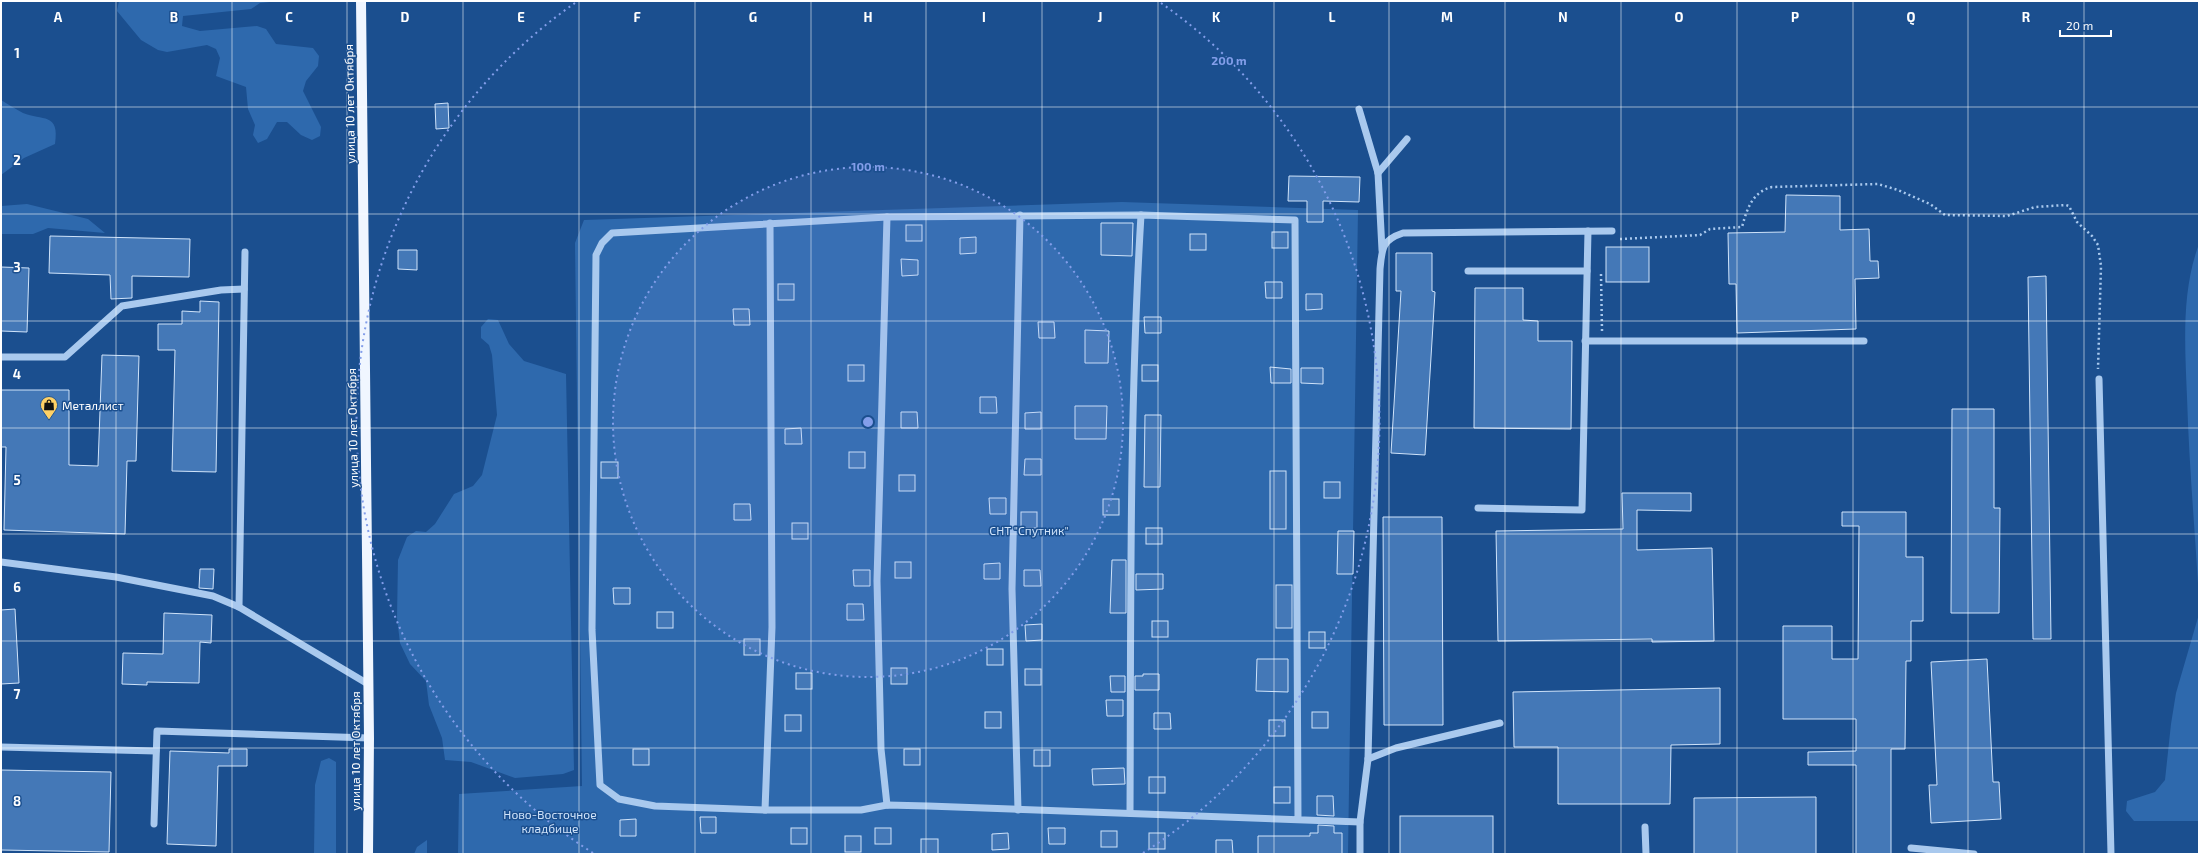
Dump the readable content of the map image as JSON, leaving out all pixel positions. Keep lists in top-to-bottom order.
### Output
{
  "streets": {
    "main road": ["улица 10 лет Октября"]
  },
  "parks": ["СНТ \"Спутник\"", "Ново-Восточное кладбище"],
  "places": {
    "shop": ["Металлист"]
  },
  "scale_bar": "20 m",
  "grid": {
    "columns": [
      "A",
      "B",
      "C",
      "D",
      "E",
      "F",
      "G",
      "H",
      "I",
      "J",
      "K",
      "L",
      "M",
      "N",
      "O",
      "P",
      "Q",
      "R"
    ],
    "rows": [
      "1",
      "2",
      "3",
      "4",
      "5",
      "6",
      "7",
      "8"
    ]
  },
  "rings": ["200 m", "100 m"]
}
